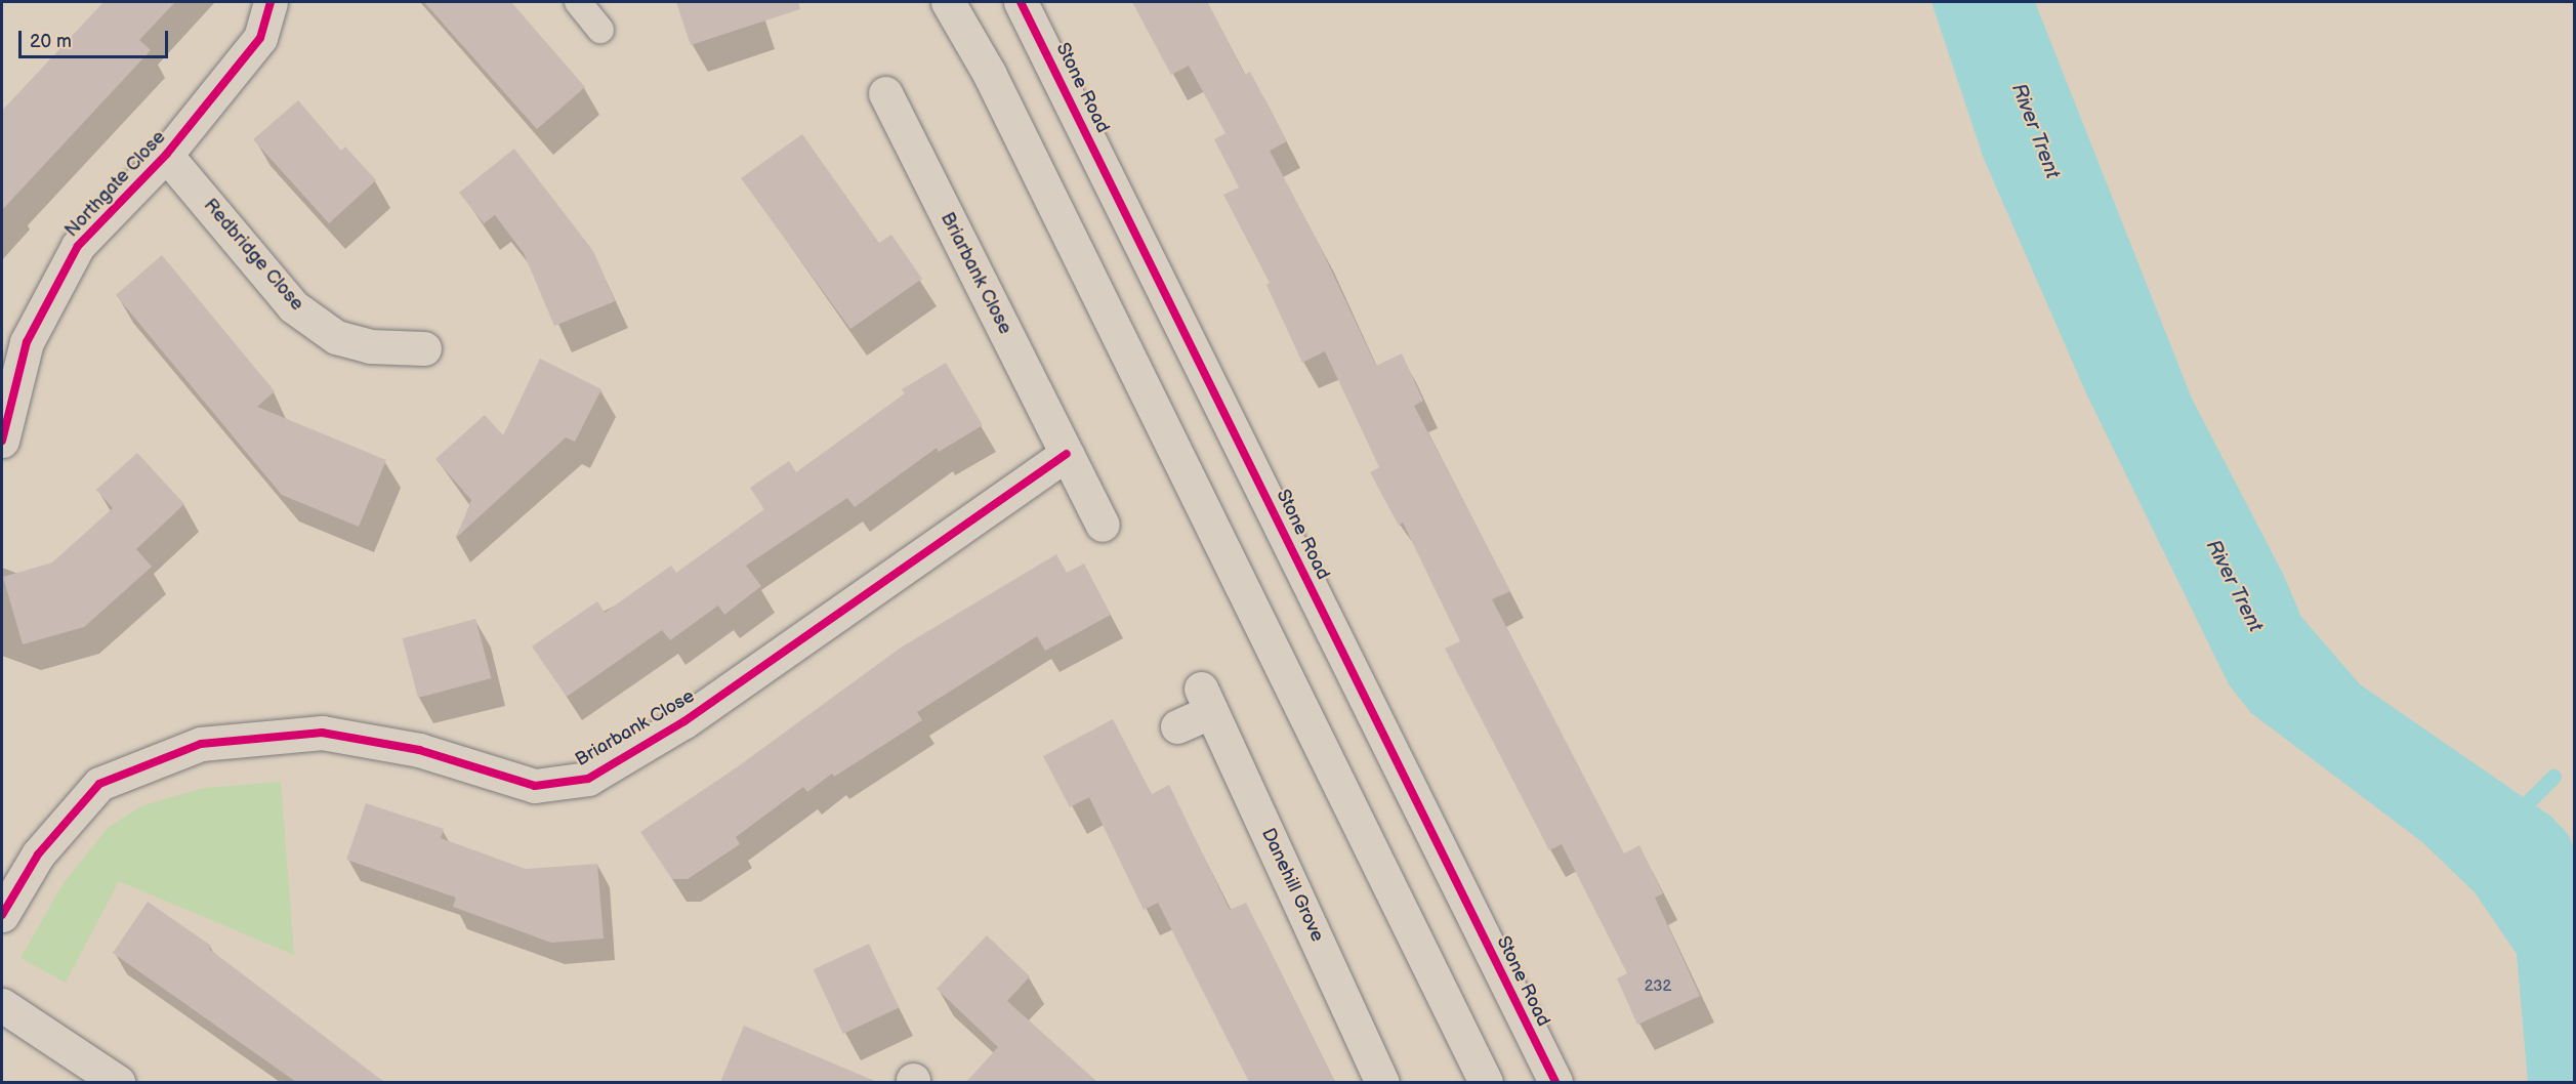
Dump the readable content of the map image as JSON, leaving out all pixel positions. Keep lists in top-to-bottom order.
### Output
{
  "streets": {
    "main road": [
      "Stone Road",
      "Northgate Close",
      "Redbridge Close",
      "Briarbank Close",
      "Danehill Grove"
    ]
  },
  "crossings": [
    ["Northgate Close", "Redbridge Close"]
  ],
  "water": ["River Trent"],
  "house_numbers": ["232"],
  "scale_bar": "20 m"
}
